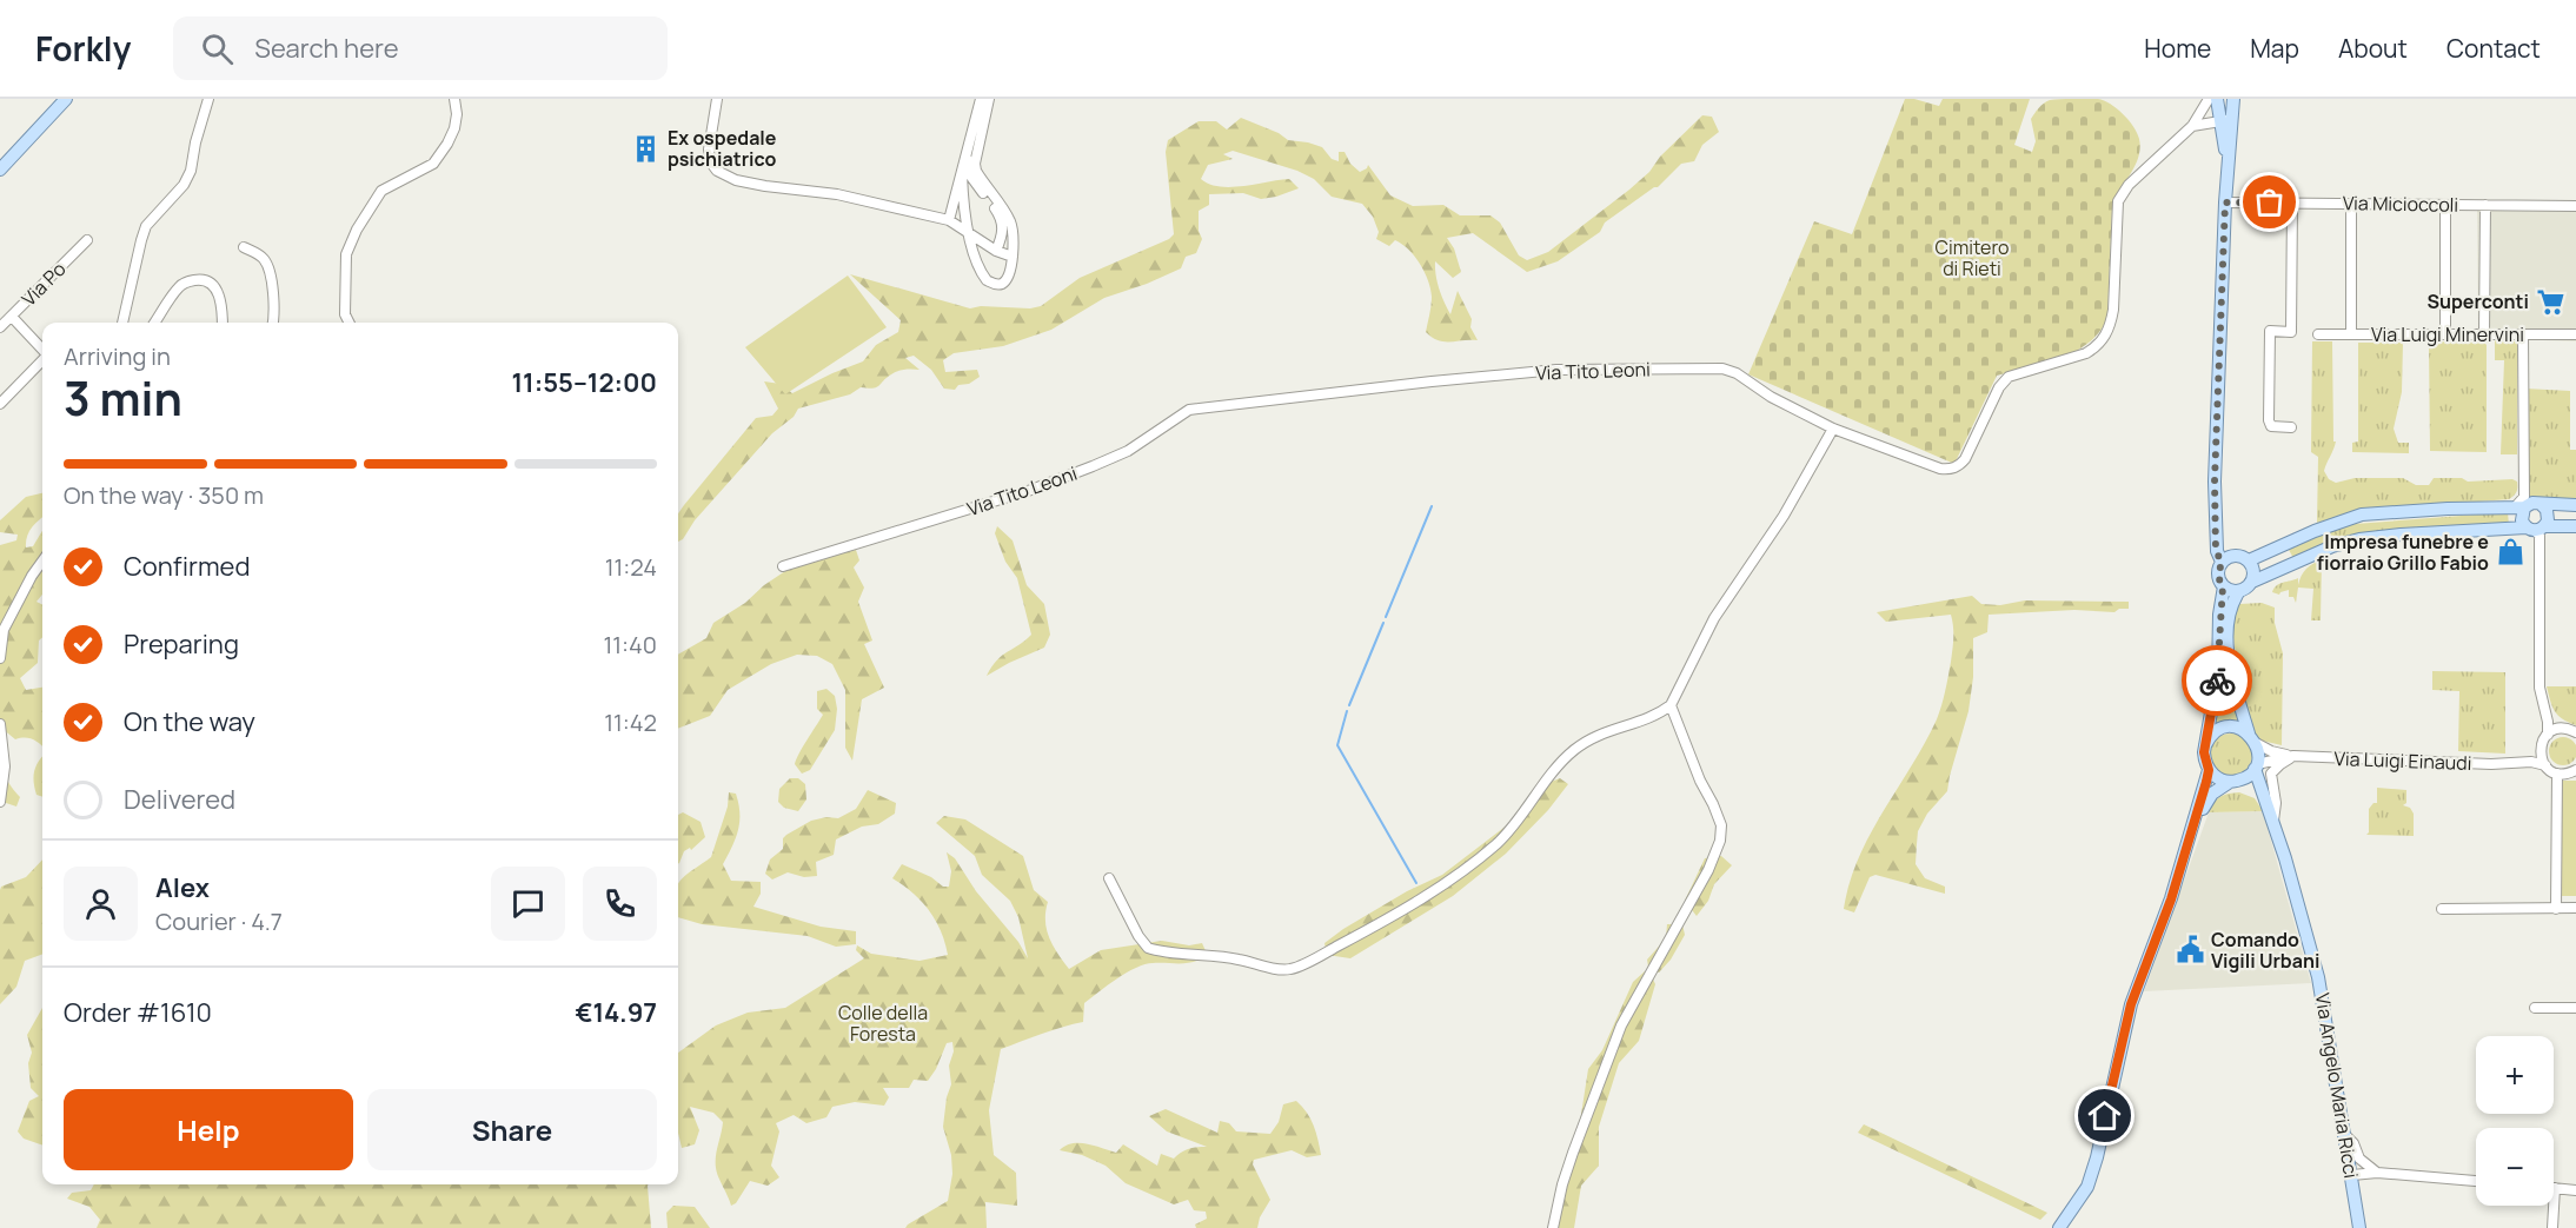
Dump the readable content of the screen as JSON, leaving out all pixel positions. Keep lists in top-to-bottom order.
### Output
{
  "streets": {
    "main road": ["Via Angelo Maria Ricci"],
    "street": [
      "Via Micioccoli",
      "Via Po",
      "Via Luigi Minervini",
      "Via Tito Leoni",
      "Via Luigi Einaudi"
    ]
  },
  "crossings": [
    ["Via Luigi Einaudi", "Via Angelo Maria Ricci"]
  ],
  "parks": ["Cimitero di Rieti", "Colle della Foresta"],
  "places": {
    "building": ["Ex ospedale psichiatrico"],
    "supermarket": ["Superconti"],
    "shop": ["Impresa funebre e fiorraio Grillo Fabio"],
    "public building": ["Comando Vigili Urbani"]
  },
  "page": {
    "header": "Forkly",
    "search": "Search here",
    "nav": [
      "Home",
      "Map",
      "About",
      "Contact"
    ],
    "heading": ["3 min", "Arriving in", "11:55–12:00"],
    "panel": [
      "Alex",
      "Courier · 4.7",
      "Order #1610",
      "€14.97"
    ],
    "bar": "On the way · 350 m",
    "list": [
      ["Confirmed", "11:24"],
      ["Preparing", "11:40"],
      ["On the way", "11:42"],
      "Delivered"
    ],
    "map_buttons": ["+", "−"],
    "buttons": ["Help", "Share"]
  }
}
